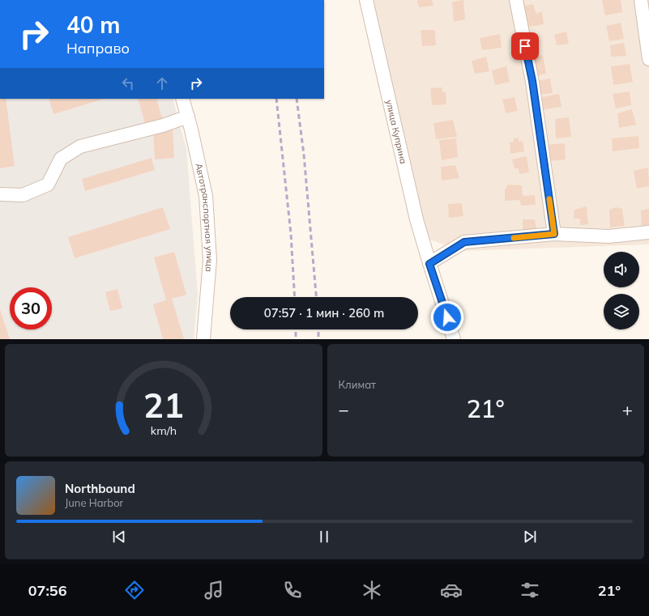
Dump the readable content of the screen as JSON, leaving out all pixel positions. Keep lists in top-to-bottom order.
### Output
{
  "streets": {
    "street": ["улица Куприна", "Автотранспортная улица"]
  },
  "page": {
    "turn": ["40 m", "Направо"],
    "limit": "30",
    "trip": "07:57 · 1 мин · 260 m",
    "tile": "Климат",
    "heat": ["−", "21°", "+"],
    "song": ["Northbound", "June Harbor"],
    "tabs": ["07:56", "21°"],
    "gauge": ["21", "km/h"]
  }
}
